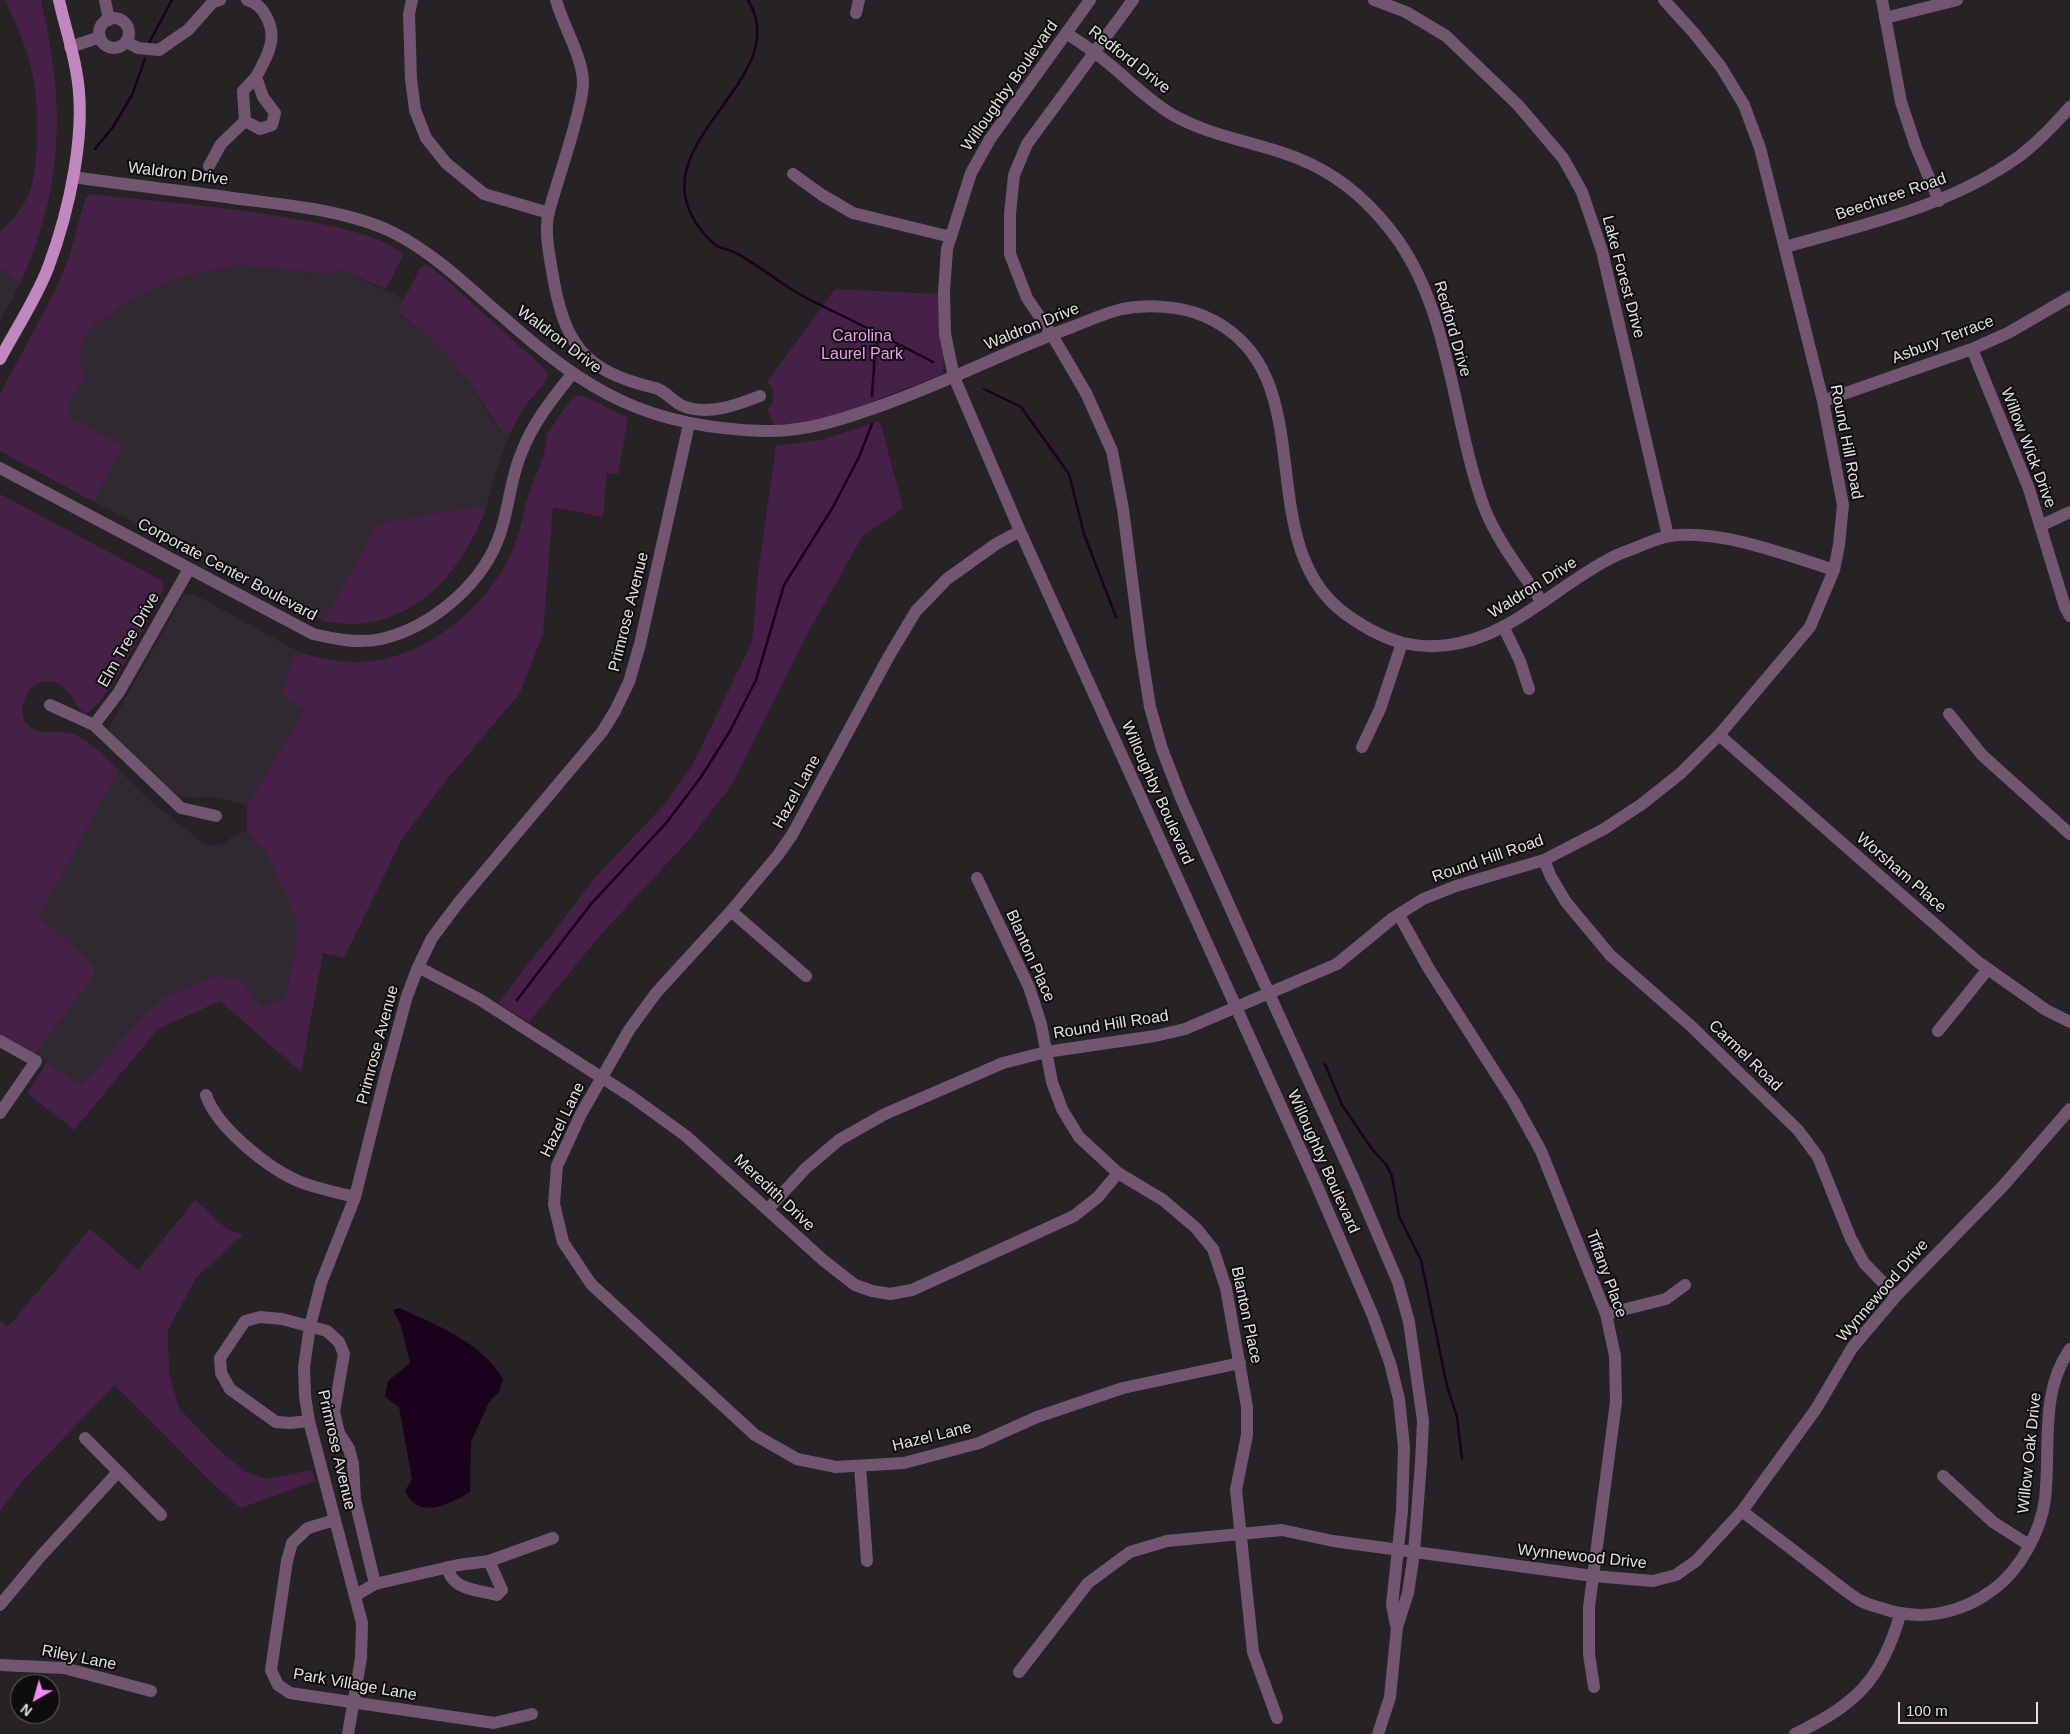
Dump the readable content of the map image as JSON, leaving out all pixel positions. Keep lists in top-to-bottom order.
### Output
{
  "streets": {
    "street": [
      "Redford Drive",
      "Willoughby Boulevard",
      "Waldron Drive",
      "Beechtree Road",
      "Lake Forest Drive",
      "Asbury Terrace",
      "Round Hill Road",
      "Willow Wick Drive",
      "Corporate Center Boulevard",
      "Primrose Avenue",
      "Elm Tree Drive",
      "Hazel Lane",
      "Worsham Place",
      "Blanton Place",
      "Carmel Road",
      "Meredith Drive",
      "Tiffany Place",
      "Wynnewood Drive",
      "Willow Oak Drive",
      "Riley Lane",
      "Park Village Lane"
    ]
  },
  "crossings": [
    ["Redford Drive", "Willoughby Boulevard"],
    ["Redford Drive", "Waldron Drive"],
    ["Willoughby Boulevard", "Waldron Drive"],
    ["Willoughby Boulevard", "Round Hill Road"],
    ["Willoughby Boulevard", "Hazel Lane"],
    ["Willoughby Boulevard", "Wynnewood Drive"],
    ["Waldron Drive", "Lake Forest Drive"],
    ["Waldron Drive", "Round Hill Road"],
    ["Waldron Drive", "Corporate Center Boulevard"],
    ["Waldron Drive", "Primrose Avenue"],
    ["Beechtree Road", "Round Hill Road"],
    ["Asbury Terrace", "Round Hill Road"],
    ["Asbury Terrace", "Willow Wick Drive"],
    ["Round Hill Road", "Worsham Place"],
    ["Round Hill Road", "Blanton Place"],
    ["Round Hill Road", "Carmel Road"],
    ["Round Hill Road", "Meredith Drive"],
    ["Round Hill Road", "Tiffany Place"],
    ["Corporate Center Boulevard", "Elm Tree Drive"],
    ["Primrose Avenue", "Meredith Drive"],
    ["Primrose Avenue", "Park Village Lane"],
    ["Hazel Lane", "Blanton Place"],
    ["Hazel Lane", "Meredith Drive"],
    ["Blanton Place", "Meredith Drive"],
    ["Blanton Place", "Wynnewood Drive"],
    ["Carmel Road", "Wynnewood Drive"],
    ["Tiffany Place", "Wynnewood Drive"],
    ["Wynnewood Drive", "Willow Oak Drive"]
  ],
  "parks": ["Carolina Laurel Park"],
  "scale_bar": "100 m",
  "north": "bottom left"
}
